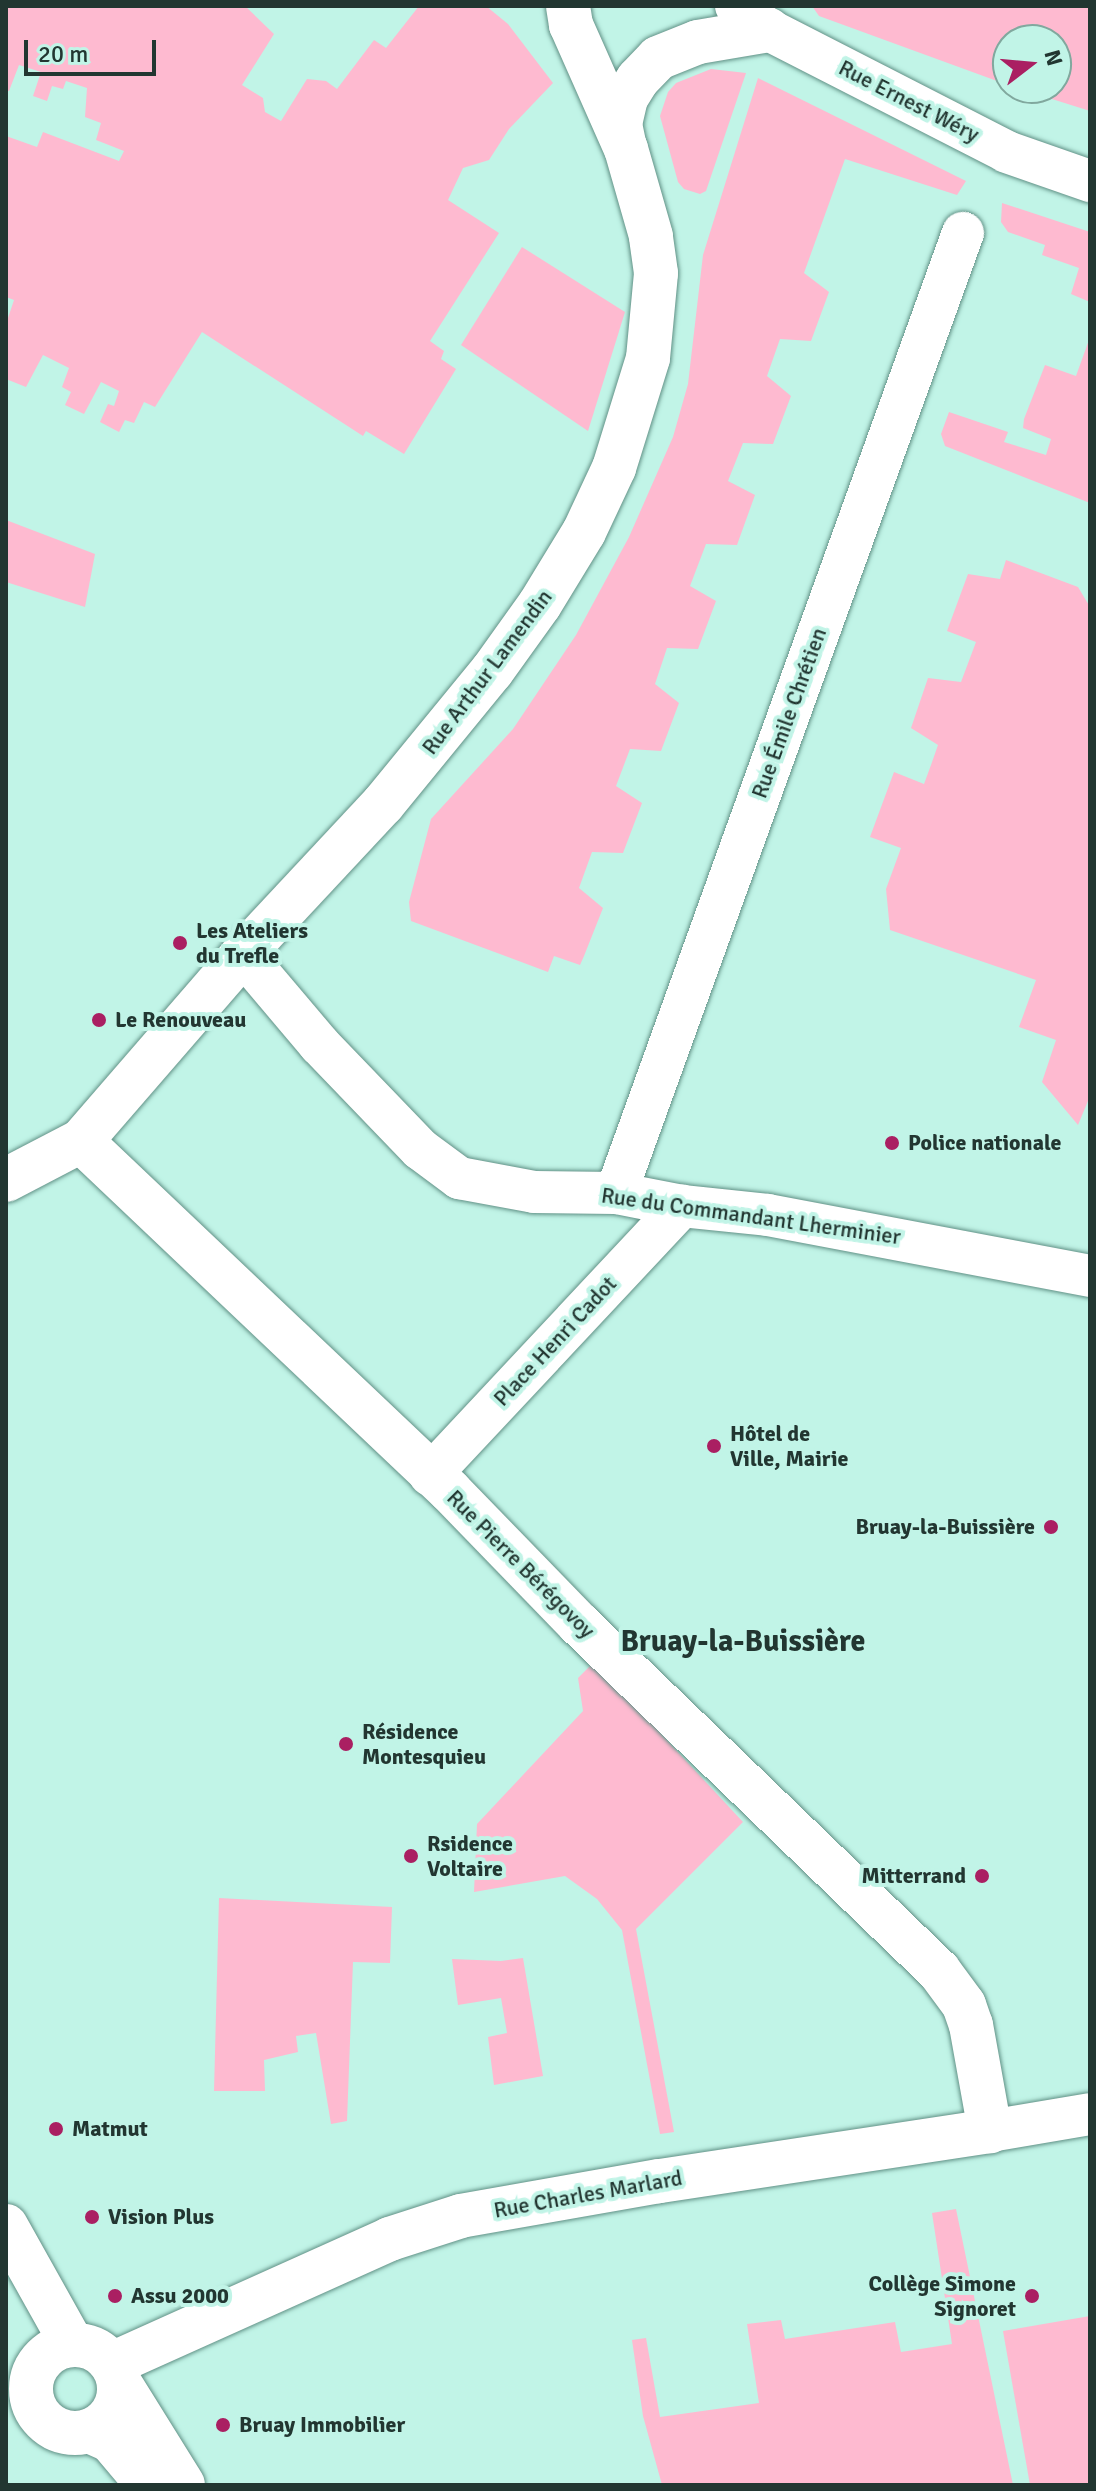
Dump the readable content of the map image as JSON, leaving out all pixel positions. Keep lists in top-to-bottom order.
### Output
{
  "streets": {
    "street": [
      "Rue Ernest Wéry",
      "Rue Arthur Lamendin",
      "Rue Émile Chrétien",
      "Rue du Commandant Lherminier",
      "Place Henri Cadot",
      "Rue Pierre Bérégovoy",
      "Rue Charles Marlard"
    ]
  },
  "crossings": [
    ["Rue Arthur Lamendin", "Rue du Commandant Lherminier"],
    ["Rue Arthur Lamendin", "Rue Pierre Bérégovoy"],
    ["Rue Émile Chrétien", "Rue du Commandant Lherminier"],
    ["Rue du Commandant Lherminier", "Place Henri Cadot"],
    ["Place Henri Cadot", "Rue Pierre Bérégovoy"],
    ["Rue Pierre Bérégovoy", "Rue Charles Marlard"]
  ],
  "districts": ["Bruay-la-Buissière"],
  "places": [
    "Les Ateliers du Trefle",
    "Le Renouveau",
    "Police nationale",
    "Hôtel de Ville, Mairie",
    "Bruay-la-Buissière",
    "Résidence Montesquieu",
    "Rsidence Voltaire",
    "Mitterrand",
    "Matmut",
    "Vision Plus",
    "Assu 2000",
    "Collège Simone Signoret",
    "Bruay Immobilier"
  ],
  "scale_bar": "20 m",
  "north": "right"
}
